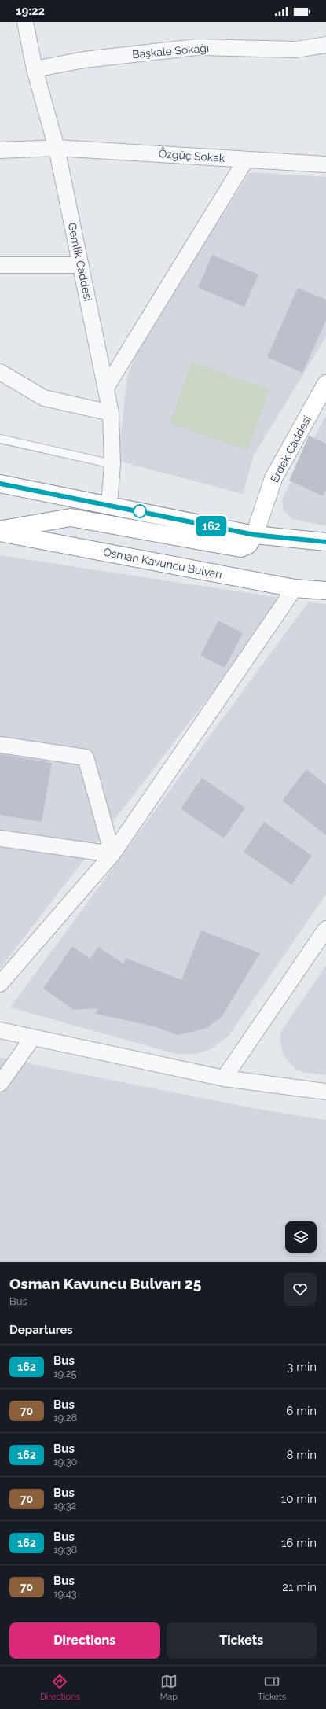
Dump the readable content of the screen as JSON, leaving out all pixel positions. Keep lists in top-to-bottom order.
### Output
{
  "streets": {
    "main road": ["Erdek Caddesi", "Osman Kavuncu Bulvarı"],
    "street": ["Başkale Sokağı", "Özgüç Sokak", "Gemlik Caddesi"]
  },
  "crossings": [
    ["Başkale Sokağı", "Gemlik Caddesi"],
    ["Özgüç Sokak", "Gemlik Caddesi"]
  ],
  "lines": ["bus line 162"],
  "page": {
    "status": "19:22",
    "on_map": "162",
    "heading": [
      ["Osman Kavuncu Bulvarı 25", "Bus"],
      "Departures"
    ],
    "list": [
      {
        "mark": "162",
        "name": "Bus",
        "note": "19:25",
        "value": "3 min"
      },
      {
        "mark": "70",
        "name": "Bus",
        "note": "19:28",
        "value": "6 min"
      },
      {
        "mark": "162",
        "name": "Bus",
        "note": "19:30",
        "value": "8 min"
      },
      {
        "mark": "70",
        "name": "Bus",
        "note": "19:32",
        "value": "10 min"
      },
      {
        "mark": "162",
        "name": "Bus",
        "note": "19:38",
        "value": "16 min"
      },
      {
        "mark": "70",
        "name": "Bus",
        "note": "19:43",
        "value": "21 min"
      }
    ],
    "buttons": ["Directions", "Tickets"],
    "tabs": ["Directions", "Map", "Tickets"]
  }
}
